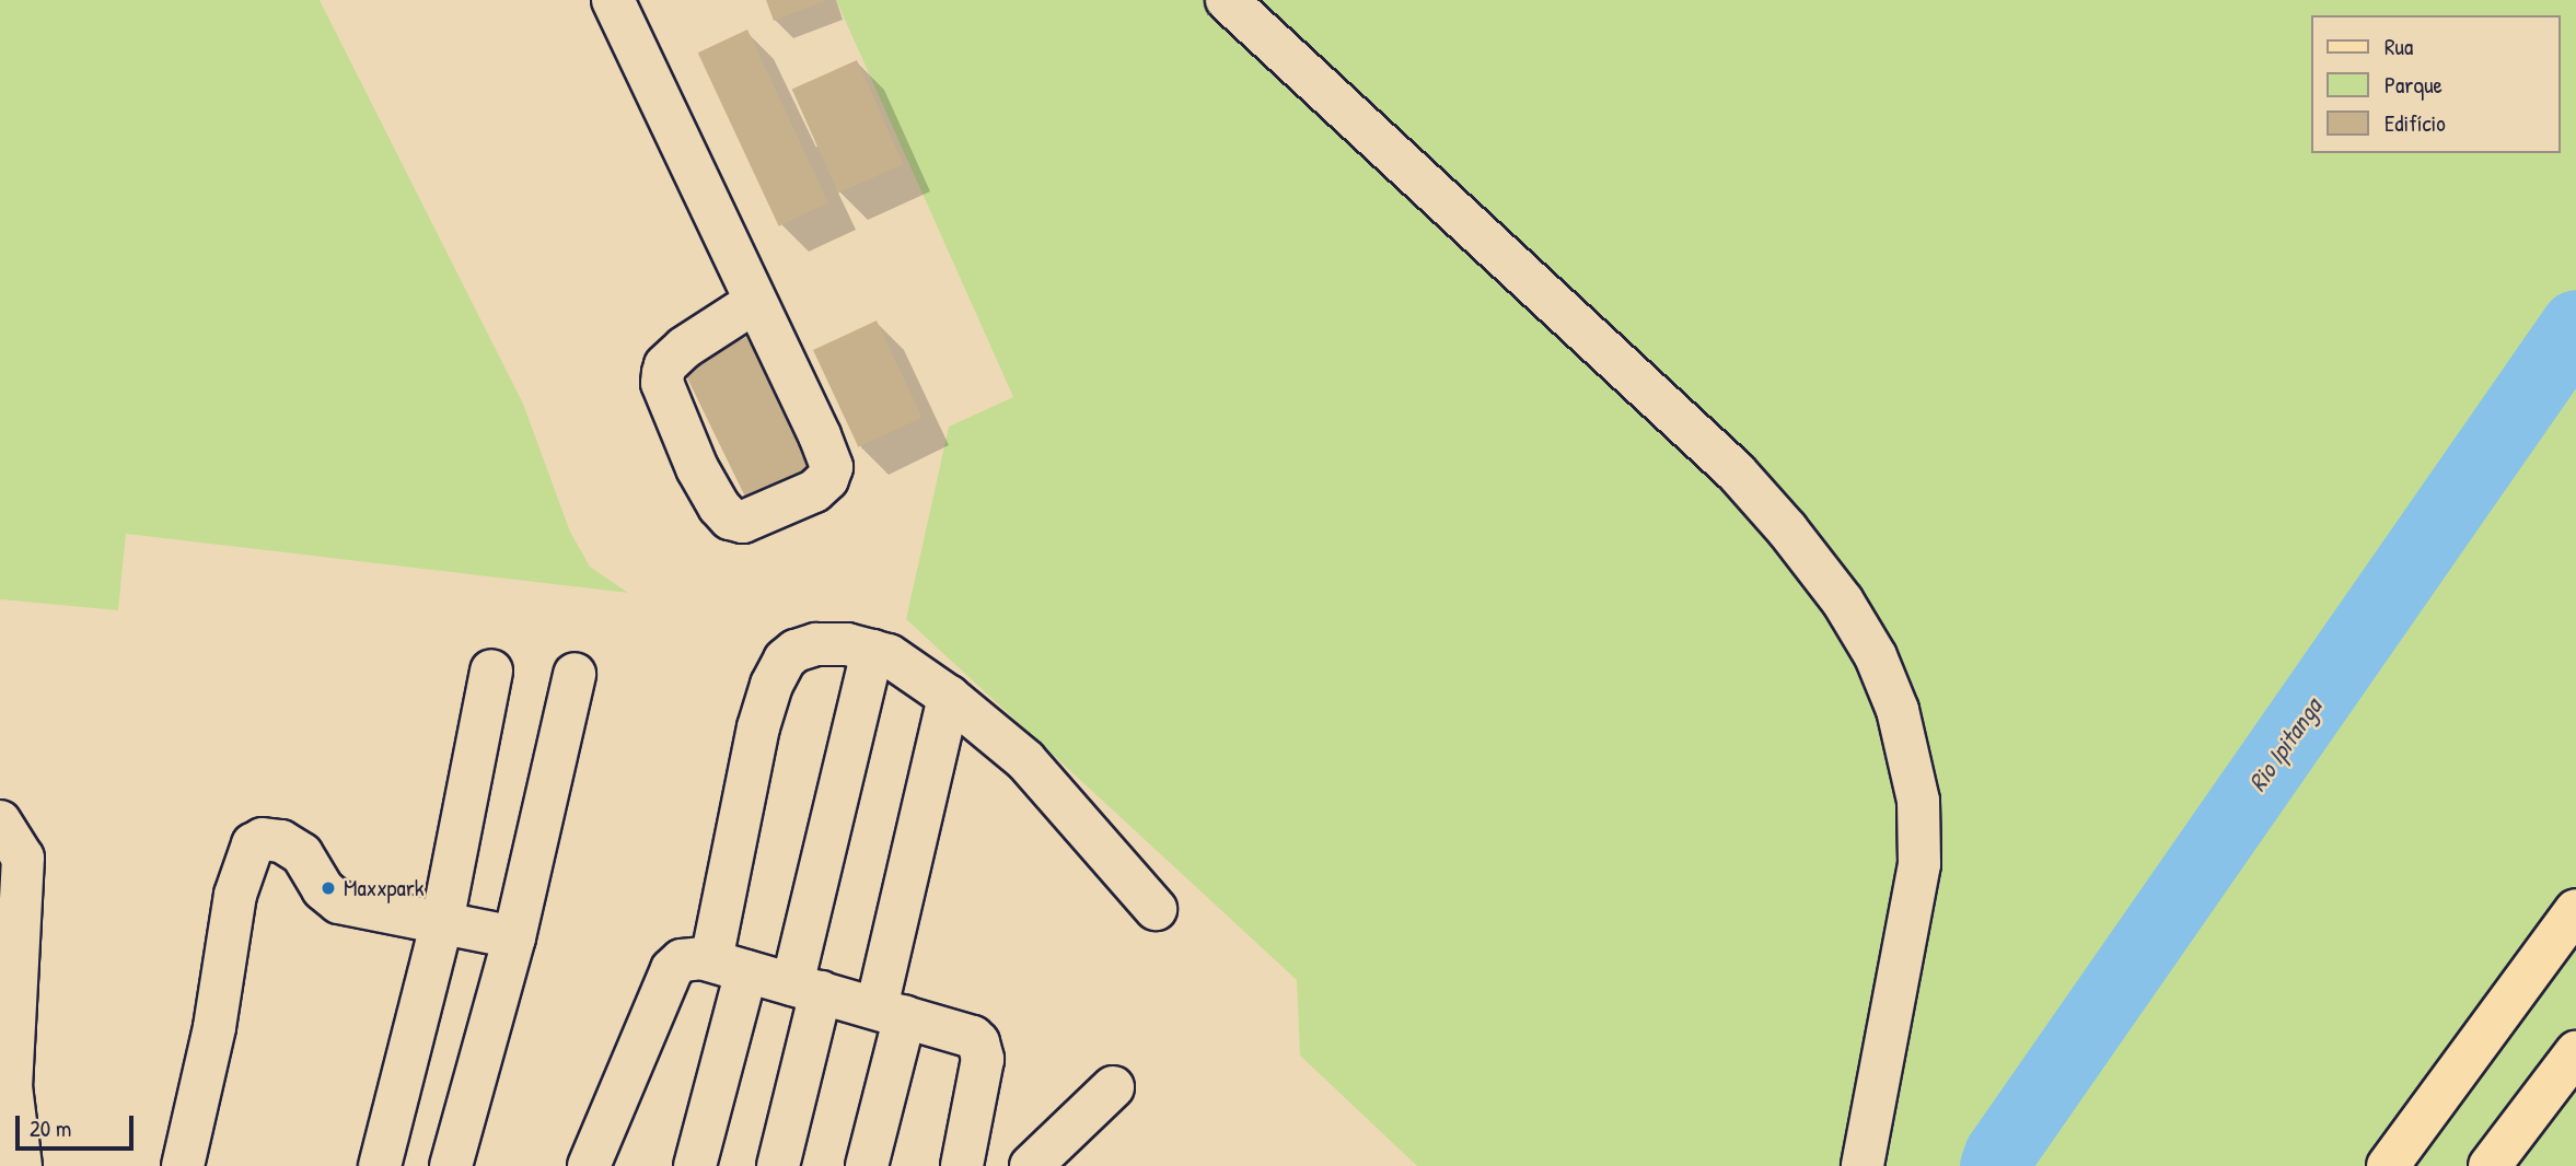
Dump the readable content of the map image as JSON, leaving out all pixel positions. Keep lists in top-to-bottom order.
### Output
{
  "water": ["Rio Ipitanga"],
  "places": ["Maxxpark"],
  "legend": ["Rua", "Parque", "Edifício"],
  "scale_bar": "20 m"
}
